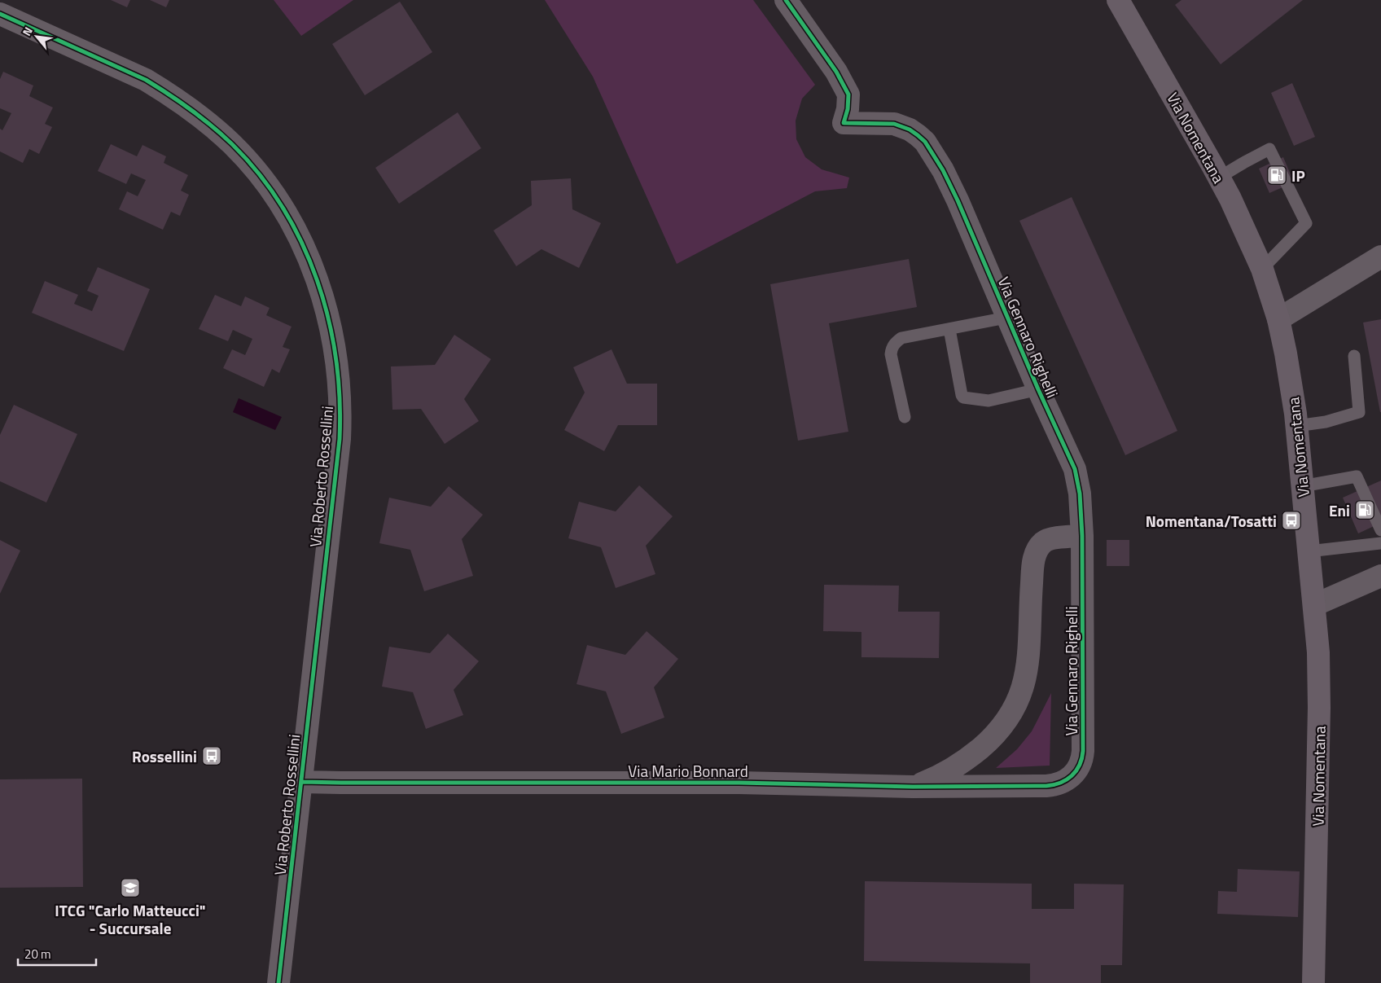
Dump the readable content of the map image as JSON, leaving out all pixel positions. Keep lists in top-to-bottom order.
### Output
{
  "streets": {
    "main road": ["Via Nomentana"],
    "street": ["Via Gennaro Righelli", "Via Roberto Rossellini", "Via Mario Bonnard"]
  },
  "crossings": [
    ["Via Gennaro Righelli", "Via Mario Bonnard"],
    ["Via Roberto Rossellini", "Via Mario Bonnard"]
  ],
  "places": {
    "fuel station": ["IP", "Eni"],
    "bus stop": ["Nomentana/Tosatti", "Rossellini"],
    "school or university": ["ITCG \"Carlo Matteucci\" - Succursale"]
  },
  "scale_bar": "20 m",
  "north": "top left"
}
